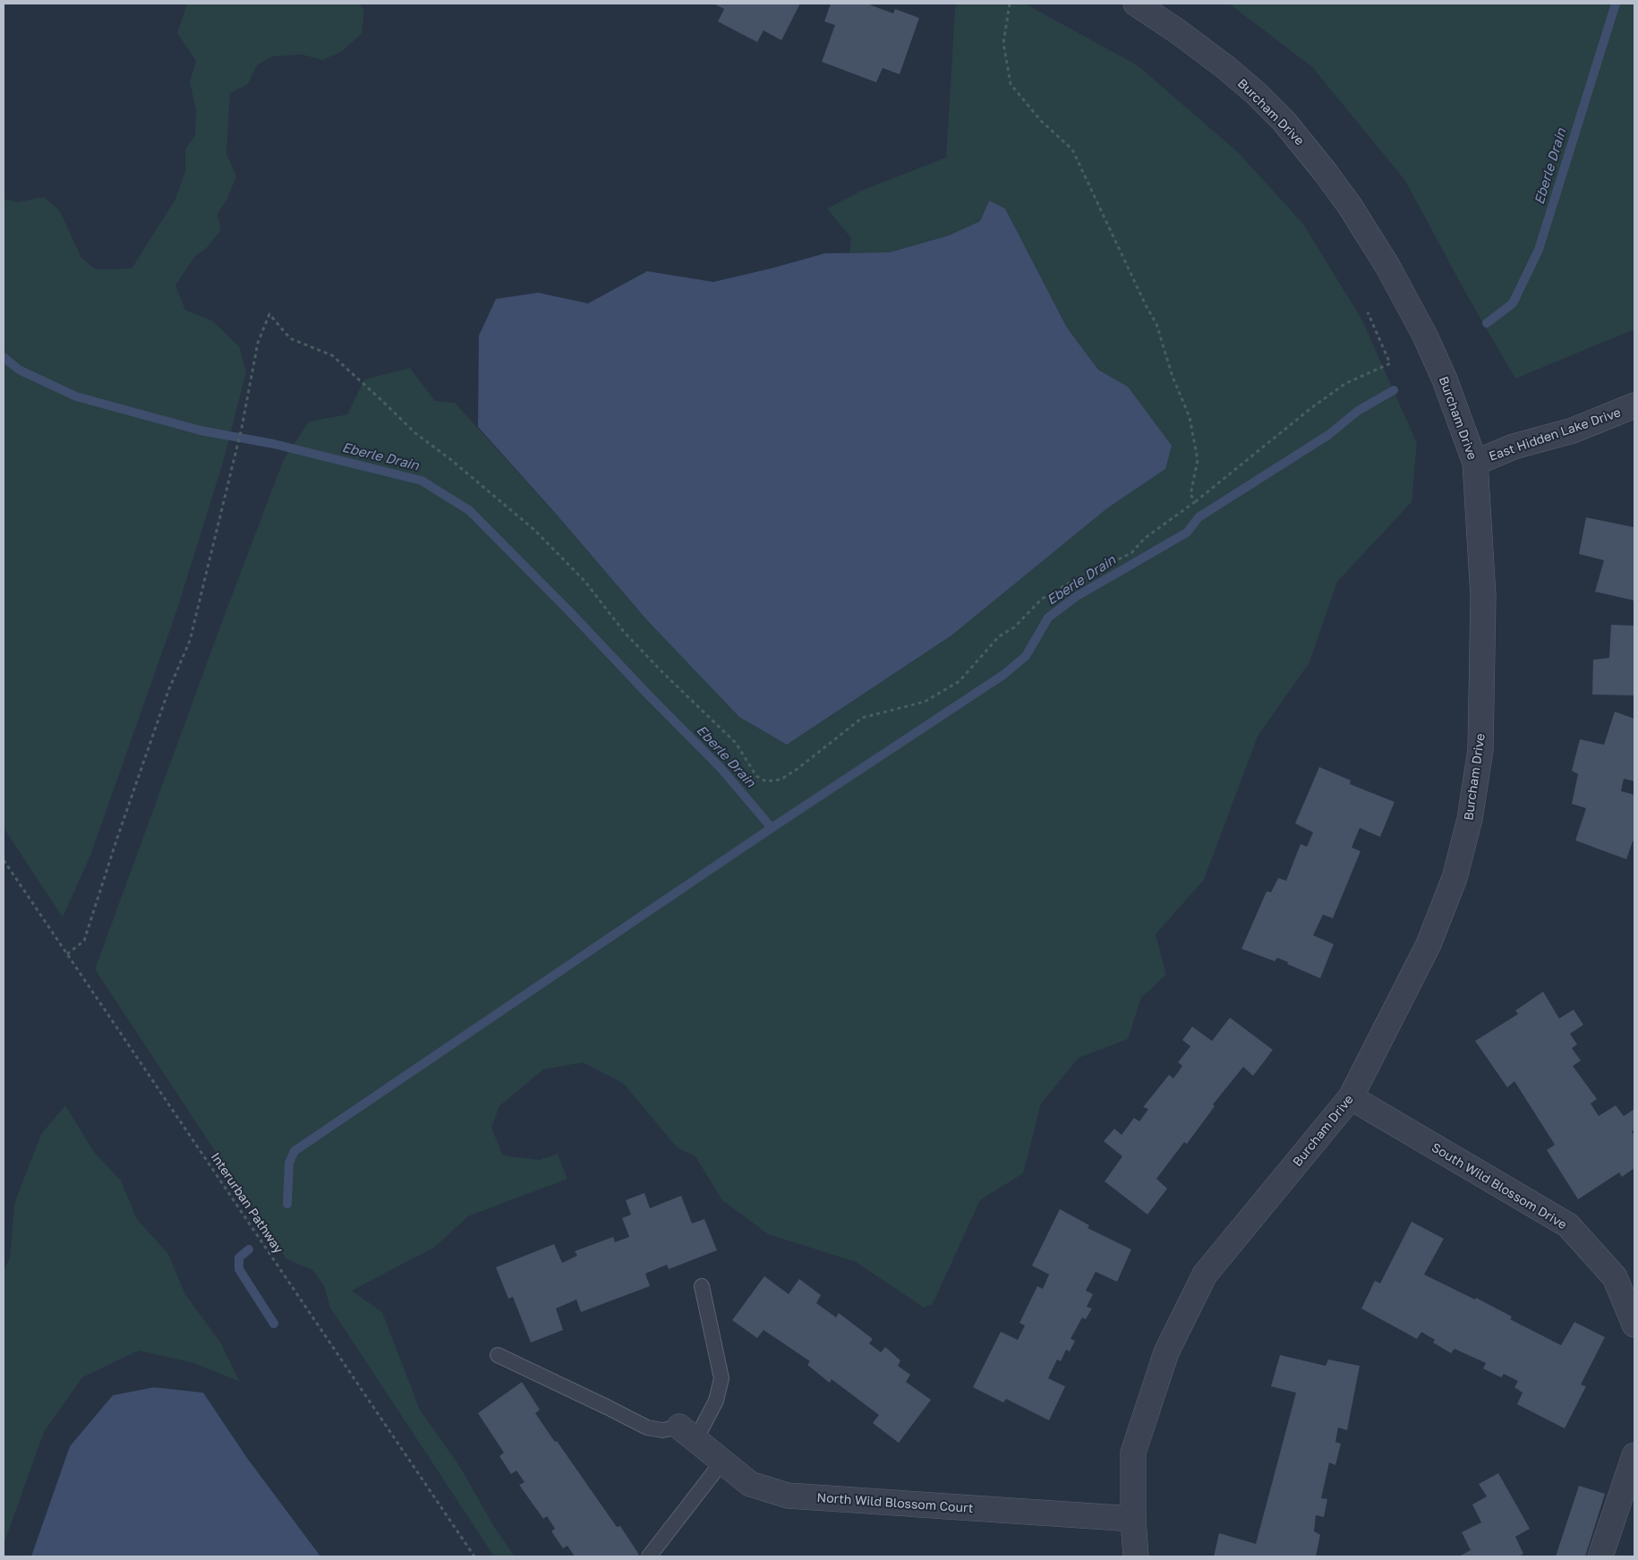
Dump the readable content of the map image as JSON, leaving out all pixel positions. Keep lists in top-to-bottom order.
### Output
{
  "streets": {
    "street": [
      "Burcham Drive",
      "East Hidden Lake Drive",
      "South Wild Blossom Drive",
      "North Wild Blossom Court"
    ],
    "path": ["Interurban Pathway"]
  },
  "crossings": [
    ["Burcham Drive", "East Hidden Lake Drive"],
    ["Burcham Drive", "South Wild Blossom Drive"],
    ["Burcham Drive", "North Wild Blossom Court"]
  ],
  "water": ["Eberle Drain"]
}
